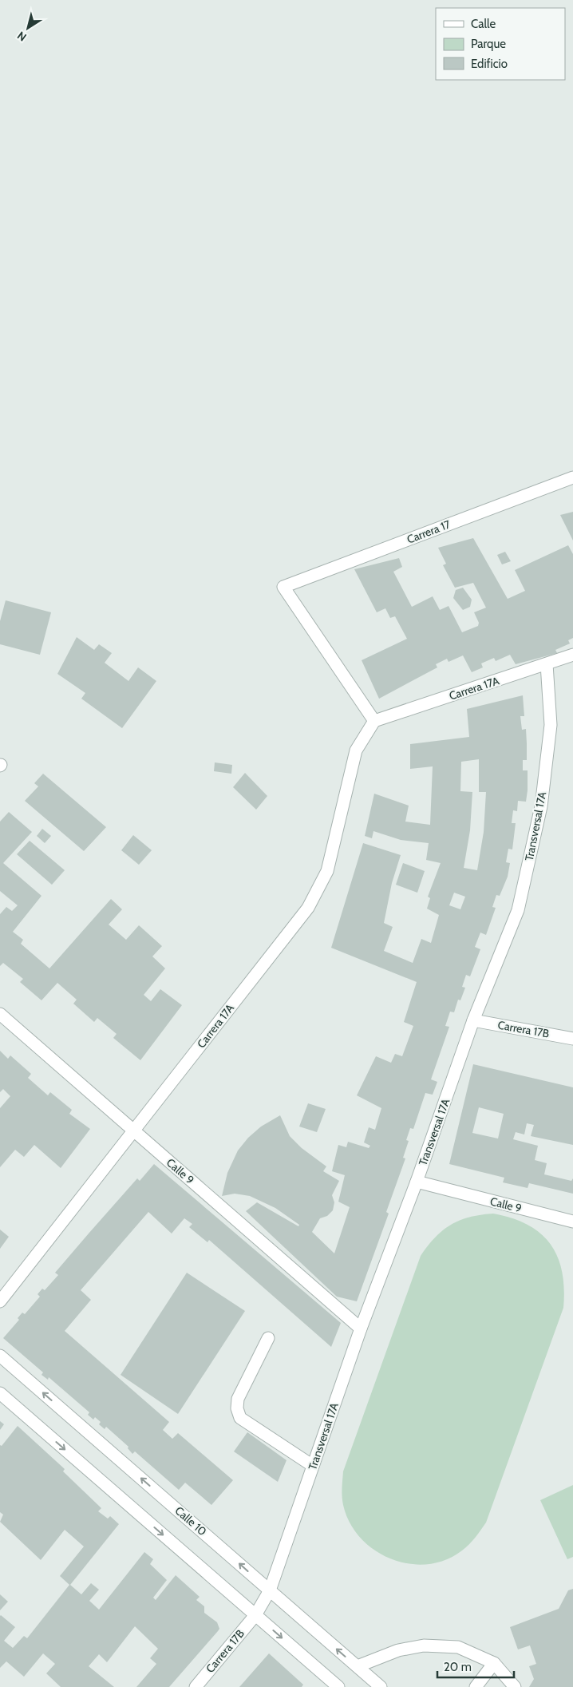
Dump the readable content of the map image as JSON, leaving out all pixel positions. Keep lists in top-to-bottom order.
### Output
{
  "streets": {
    "street": [
      "Carrera 17",
      "Carrera 17A",
      "Transversal 17A",
      "Carrera 17B",
      "Calle 9",
      "Calle 10"
    ]
  },
  "crossings": [
    ["Carrera 17", "Carrera 17A"],
    ["Carrera 17A", "Transversal 17A"],
    ["Carrera 17A", "Calle 9"],
    ["Transversal 17A", "Carrera 17B"],
    ["Transversal 17A", "Calle 9"],
    ["Transversal 17A", "Calle 10"]
  ],
  "legend": ["Calle", "Parque", "Edificio"],
  "scale_bar": "20 m",
  "north": "bottom left"
}
